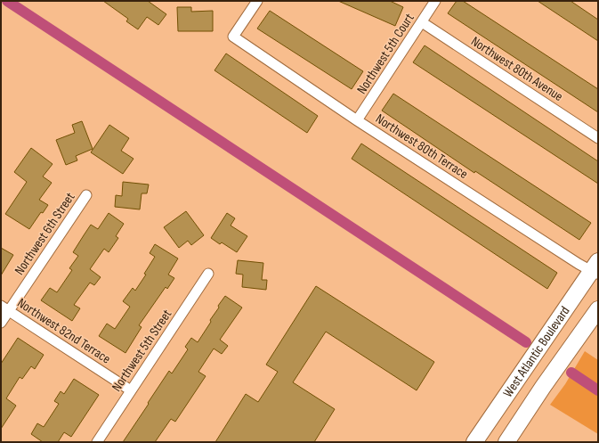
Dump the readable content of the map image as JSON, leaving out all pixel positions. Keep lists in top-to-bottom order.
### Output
{
  "streets": {
    "main road": ["West Atlantic Boulevard"],
    "street": [
      "Northwest 5th Court",
      "Northwest 80th Avenue",
      "Northwest 80th Terrace",
      "Northwest 6th Street",
      "Northwest 82nd Terrace",
      "Northwest 5th Street"
    ]
  },
  "crossings": [
    ["Northwest 5th Court", "Northwest 80th Avenue"],
    ["Northwest 5th Court", "Northwest 80th Terrace"],
    ["Northwest 80th Terrace", "West Atlantic Boulevard"],
    ["Northwest 6th Street", "Northwest 82nd Terrace"],
    ["Northwest 82nd Terrace", "Northwest 5th Street"]
  ]
}
